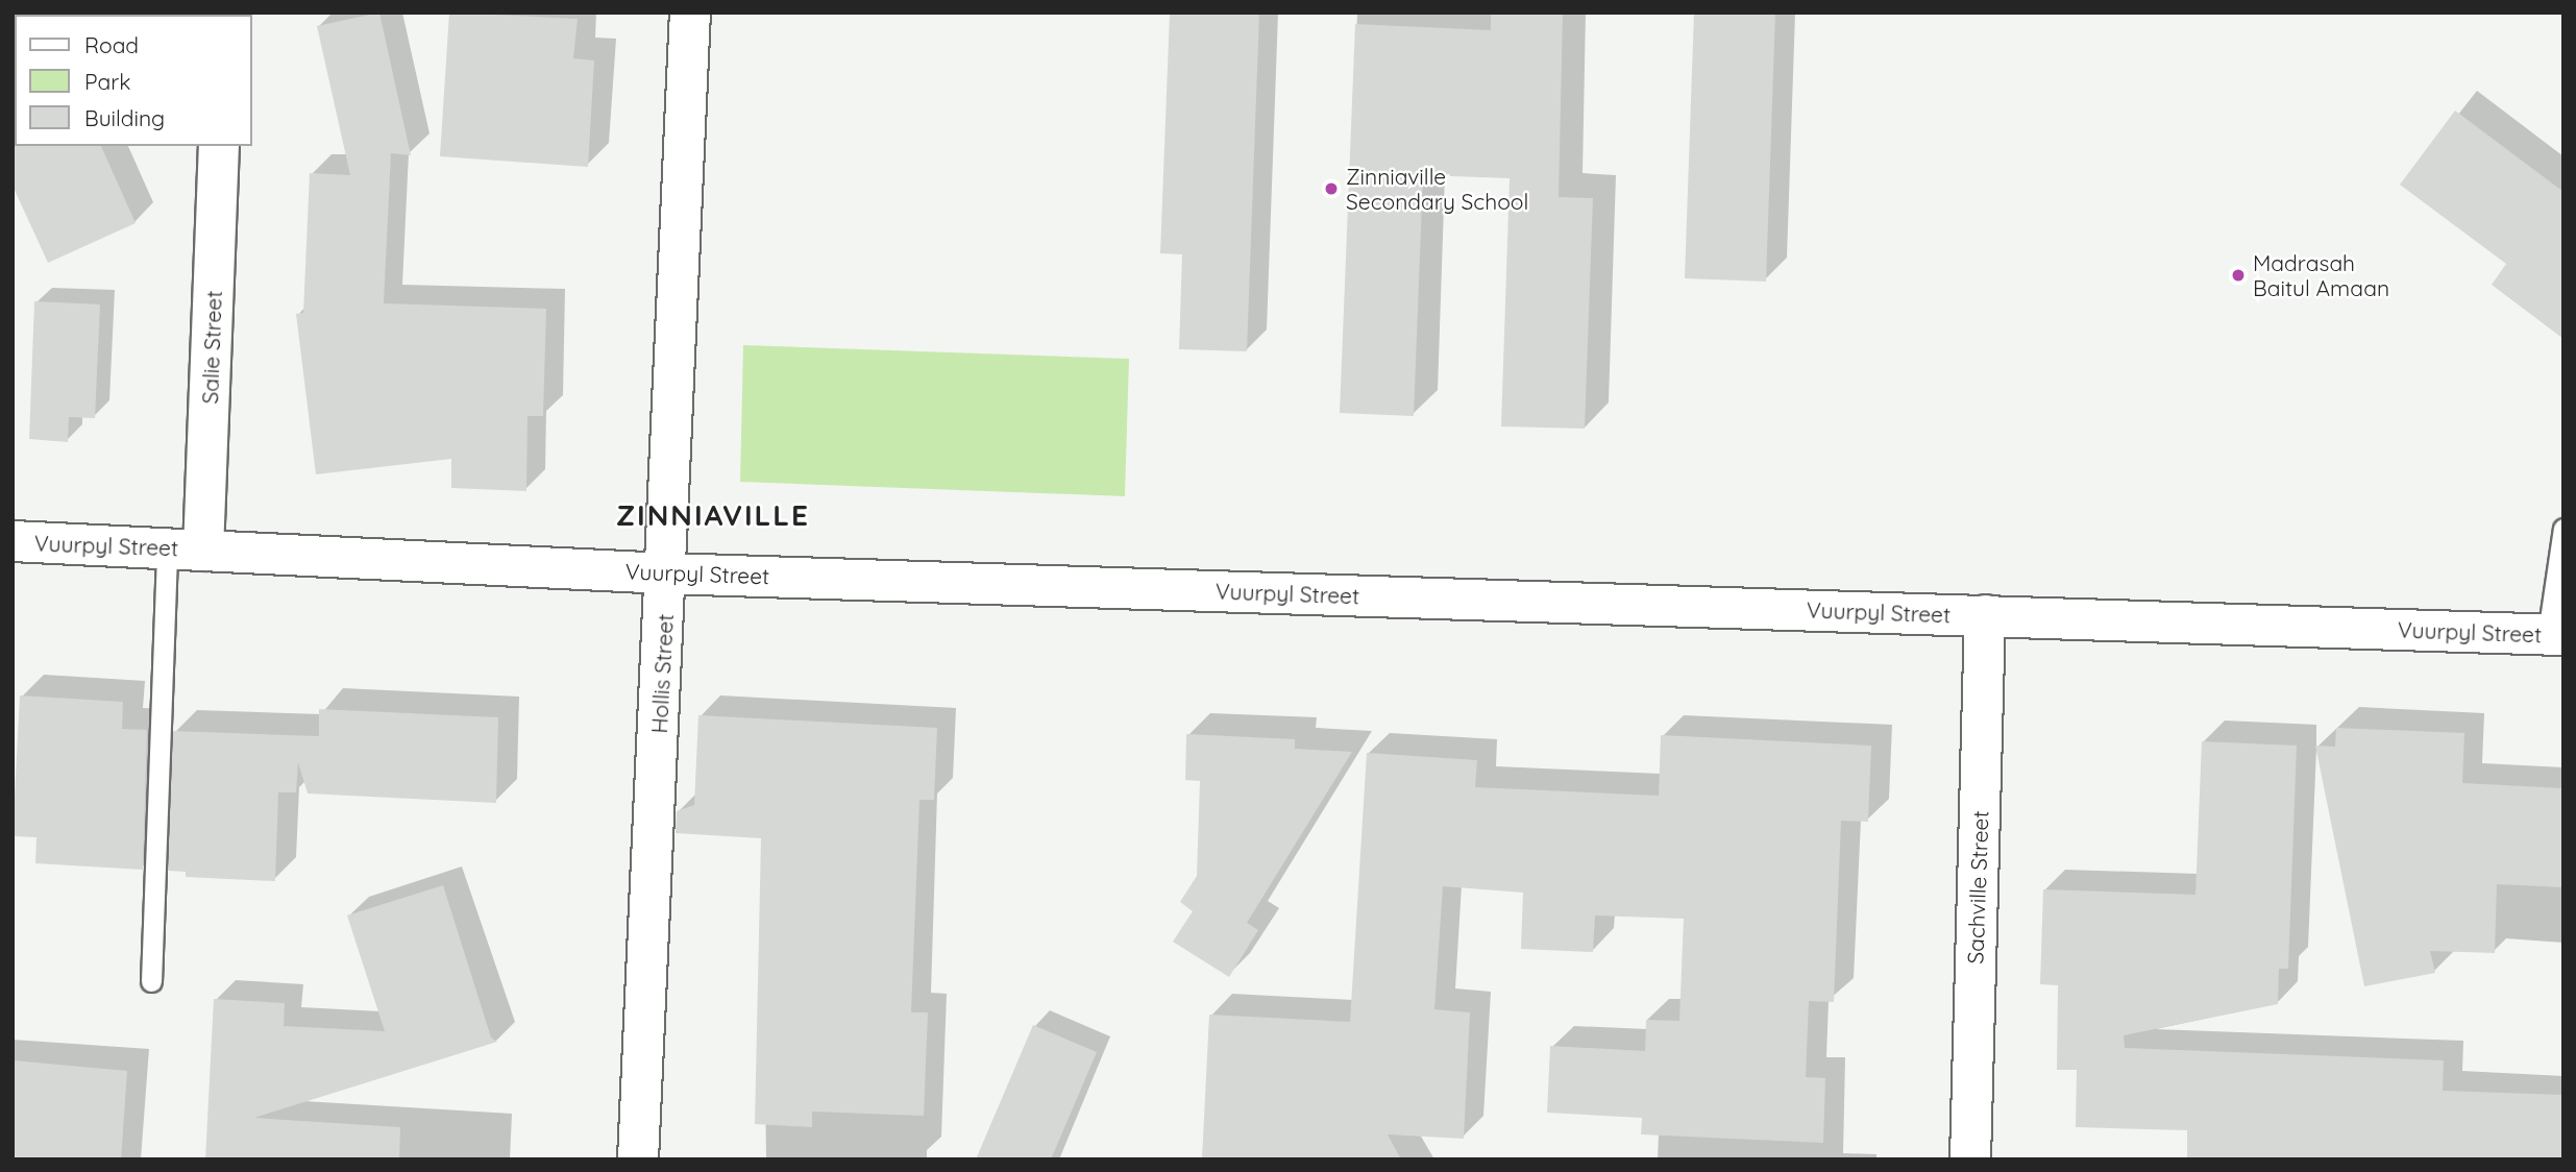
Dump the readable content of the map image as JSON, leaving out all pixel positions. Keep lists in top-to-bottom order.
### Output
{
  "streets": {
    "street": [
      "Salie Street",
      "Vuurpyl Street",
      "Hollis Street",
      "Sachville Street"
    ]
  },
  "crossings": [
    ["Salie Street", "Vuurpyl Street"],
    ["Vuurpyl Street", "Hollis Street"],
    ["Vuurpyl Street", "Sachville Street"]
  ],
  "districts": ["ZINNIAVILLE"],
  "places": ["Zinniaville Secondary School", "Madrasah Baitul Amaan"],
  "legend": ["Road", "Park", "Building"]
}
